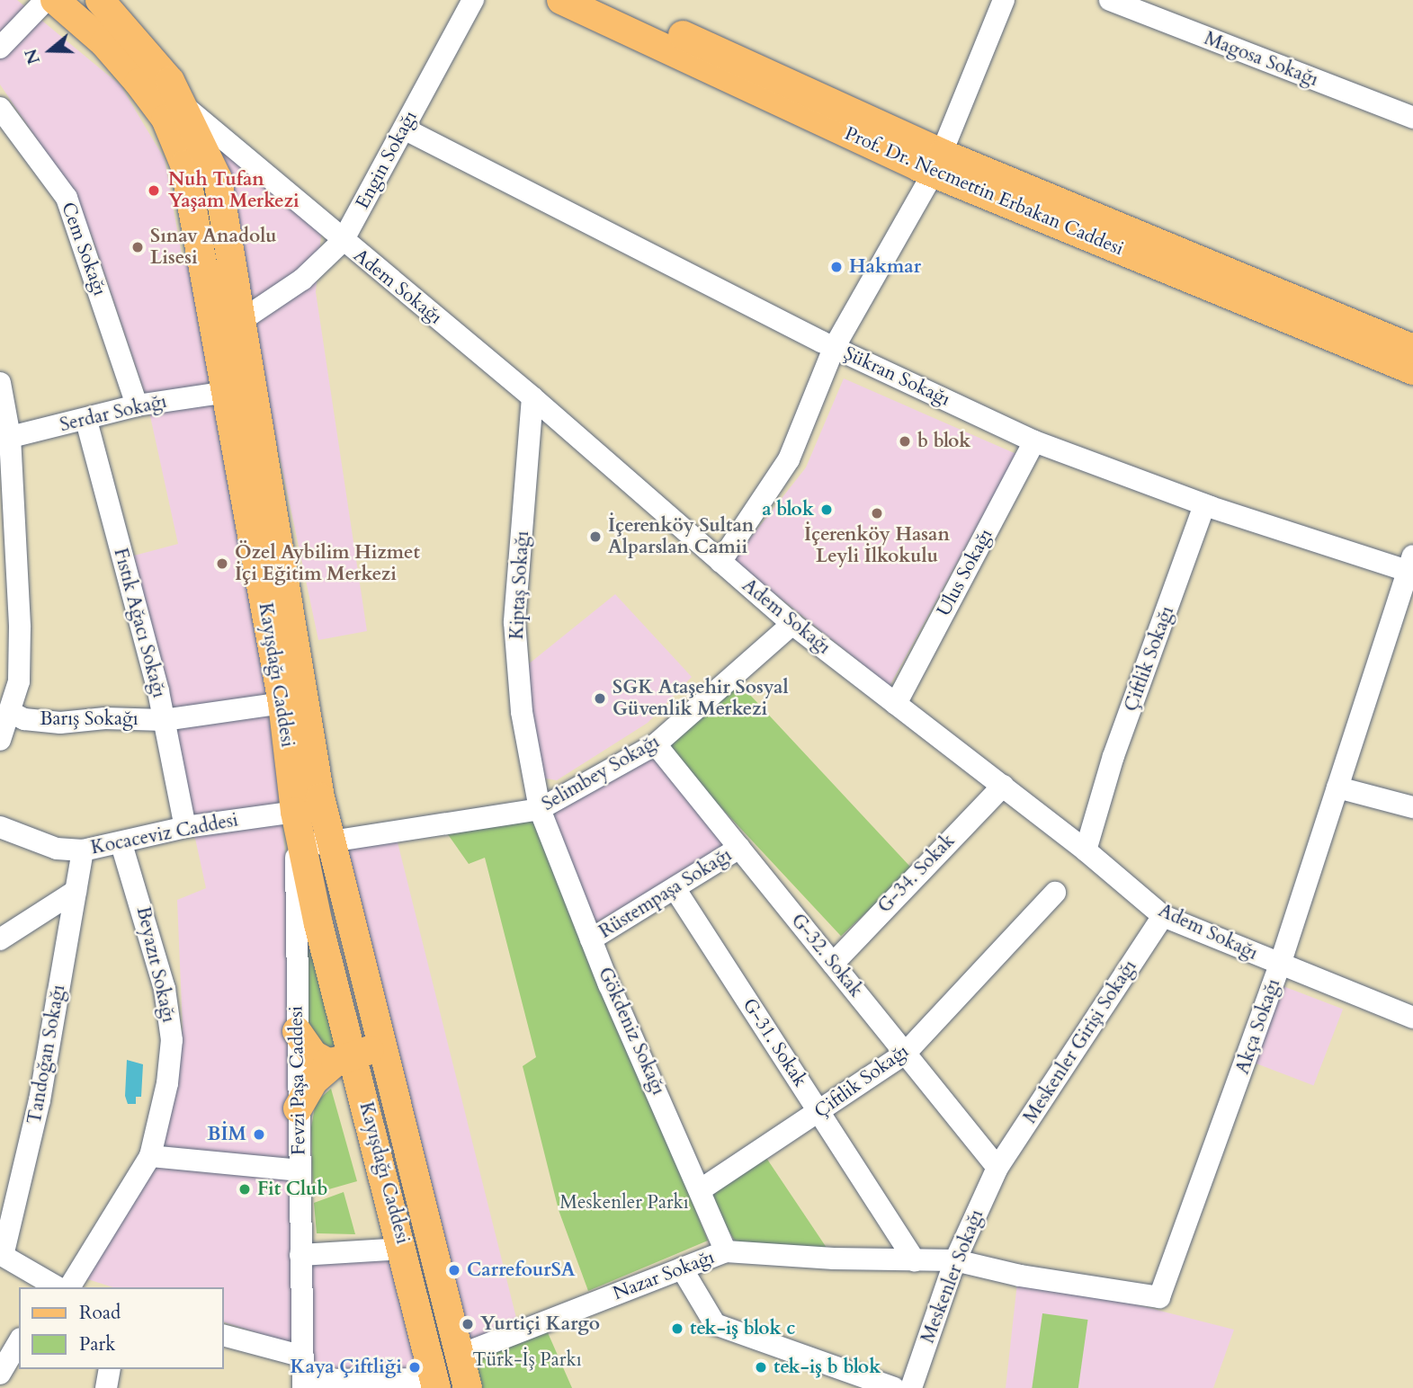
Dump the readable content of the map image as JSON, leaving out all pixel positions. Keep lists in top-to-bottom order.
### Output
{
  "streets": {
    "main road": ["Prof. Dr. Necmettin Erbakan Caddesi", "Kayışdağı Caddesi"],
    "street": [
      "Magosa Sokağı",
      "Engin Sokağı",
      "Cem Sokağı",
      "Adem Sokağı",
      "Şükran Sokağı",
      "Serdar Sokağı",
      "Ulus Sokağı",
      "Kiptaş Sokağı",
      "Fıstık Ağacı Sokağı",
      "Çiftlik Sokağı",
      "Barış Sokağı",
      "Selimbey Sokağı",
      "Kocaceviz Caddesi",
      "G-34. Sokak",
      "Rüstempaşa Sokağı",
      "G-32. Sokak",
      "Beyazıt Sokağı",
      "Akça Sokağı",
      "Gökdeniz Sokağı",
      "Meskenler Girişi Sokağı",
      "G-31. Sokak",
      "Tandoğan Sokağı",
      "Fevzi Paşa Caddesi",
      "Nazar Sokağı",
      "Meskenler Sokağı"
    ]
  },
  "crossings": [
    ["Engin Sokağı", "Adem Sokağı"],
    ["Engin Sokağı", "Şükran Sokağı"],
    ["Engin Sokağı", "Kayışdağı Caddesi"],
    ["Cem Sokağı", "Serdar Sokağı"],
    ["Adem Sokağı", "Ulus Sokağı"],
    ["Adem Sokağı", "Kiptaş Sokağı"],
    ["Adem Sokağı", "Çiftlik Sokağı"],
    ["Adem Sokağı", "Kayışdağı Caddesi"],
    ["Adem Sokağı", "Selimbey Sokağı"],
    ["Adem Sokağı", "G-34. Sokak"],
    ["Adem Sokağı", "Akça Sokağı"],
    ["Adem Sokağı", "Meskenler Girişi Sokağı"],
    ["Şükran Sokağı", "Ulus Sokağı"],
    ["Şükran Sokağı", "Çiftlik Sokağı"],
    ["Şükran Sokağı", "Akça Sokağı"],
    ["Serdar Sokağı", "Fıstık Ağacı Sokağı"],
    ["Serdar Sokağı", "Kayışdağı Caddesi"],
    ["Kiptaş Sokağı", "Selimbey Sokağı"],
    ["Kiptaş Sokağı", "Gökdeniz Sokağı"],
    ["Fıstık Ağacı Sokağı", "Barış Sokağı"],
    ["Fıstık Ağacı Sokağı", "Kocaceviz Caddesi"],
    ["Çiftlik Sokağı", "G-32. Sokak"],
    ["Çiftlik Sokağı", "Gökdeniz Sokağı"],
    ["Çiftlik Sokağı", "G-31. Sokak"],
    ["Kayışdağı Caddesi", "Barış Sokağı"],
    ["Kayışdağı Caddesi", "Selimbey Sokağı"],
    ["Kayışdağı Caddesi", "Kocaceviz Caddesi"],
    ["Kayışdağı Caddesi", "Fevzi Paşa Caddesi"],
    ["Kayışdağı Caddesi", "Nazar Sokağı"],
    ["Selimbey Sokağı", "G-32. Sokak"],
    ["Selimbey Sokağı", "Gökdeniz Sokağı"],
    ["Kocaceviz Caddesi", "Beyazıt Sokağı"],
    ["Kocaceviz Caddesi", "Tandoğan Sokağı"],
    ["Kocaceviz Caddesi", "Fevzi Paşa Caddesi"],
    ["G-34. Sokak", "G-32. Sokak"],
    ["Rüstempaşa Sokağı", "G-32. Sokak"],
    ["Rüstempaşa Sokağı", "Gökdeniz Sokağı"],
    ["Rüstempaşa Sokağı", "G-31. Sokak"],
    ["G-32. Sokak", "Meskenler Girişi Sokağı"],
    ["G-32. Sokak", "Meskenler Sokağı"],
    ["Akça Sokağı", "Meskenler Sokağı"],
    ["Gökdeniz Sokağı", "Nazar Sokağı"],
    ["Meskenler Girişi Sokağı", "Meskenler Sokağı"]
  ],
  "parks": ["Meskenler Parkı", "Türk-İş Parkı"],
  "places": [
    "Nuh Tufan Yaşam Merkezi",
    "Sınav Anadolu Lisesi",
    "Hakmar",
    "b blok",
    "a blok",
    "İçerenköy Hasan Leyli İlkokulu",
    "İçerenköy Sultan Alparslan Camii",
    "Özel Aybilim Hizmet İçi Eğitim Merkezi",
    "SGK Ataşehir Sosyal Güvenlik Merkezi",
    "BİM",
    "Fit Club",
    "CarrefourSA",
    "Yurtiçi Kargo",
    "tek-iş blok c",
    "Kaya Çiftliği",
    "tek-iş b blok"
  ],
  "legend": ["Road", "Park"],
  "north": "left"
}
